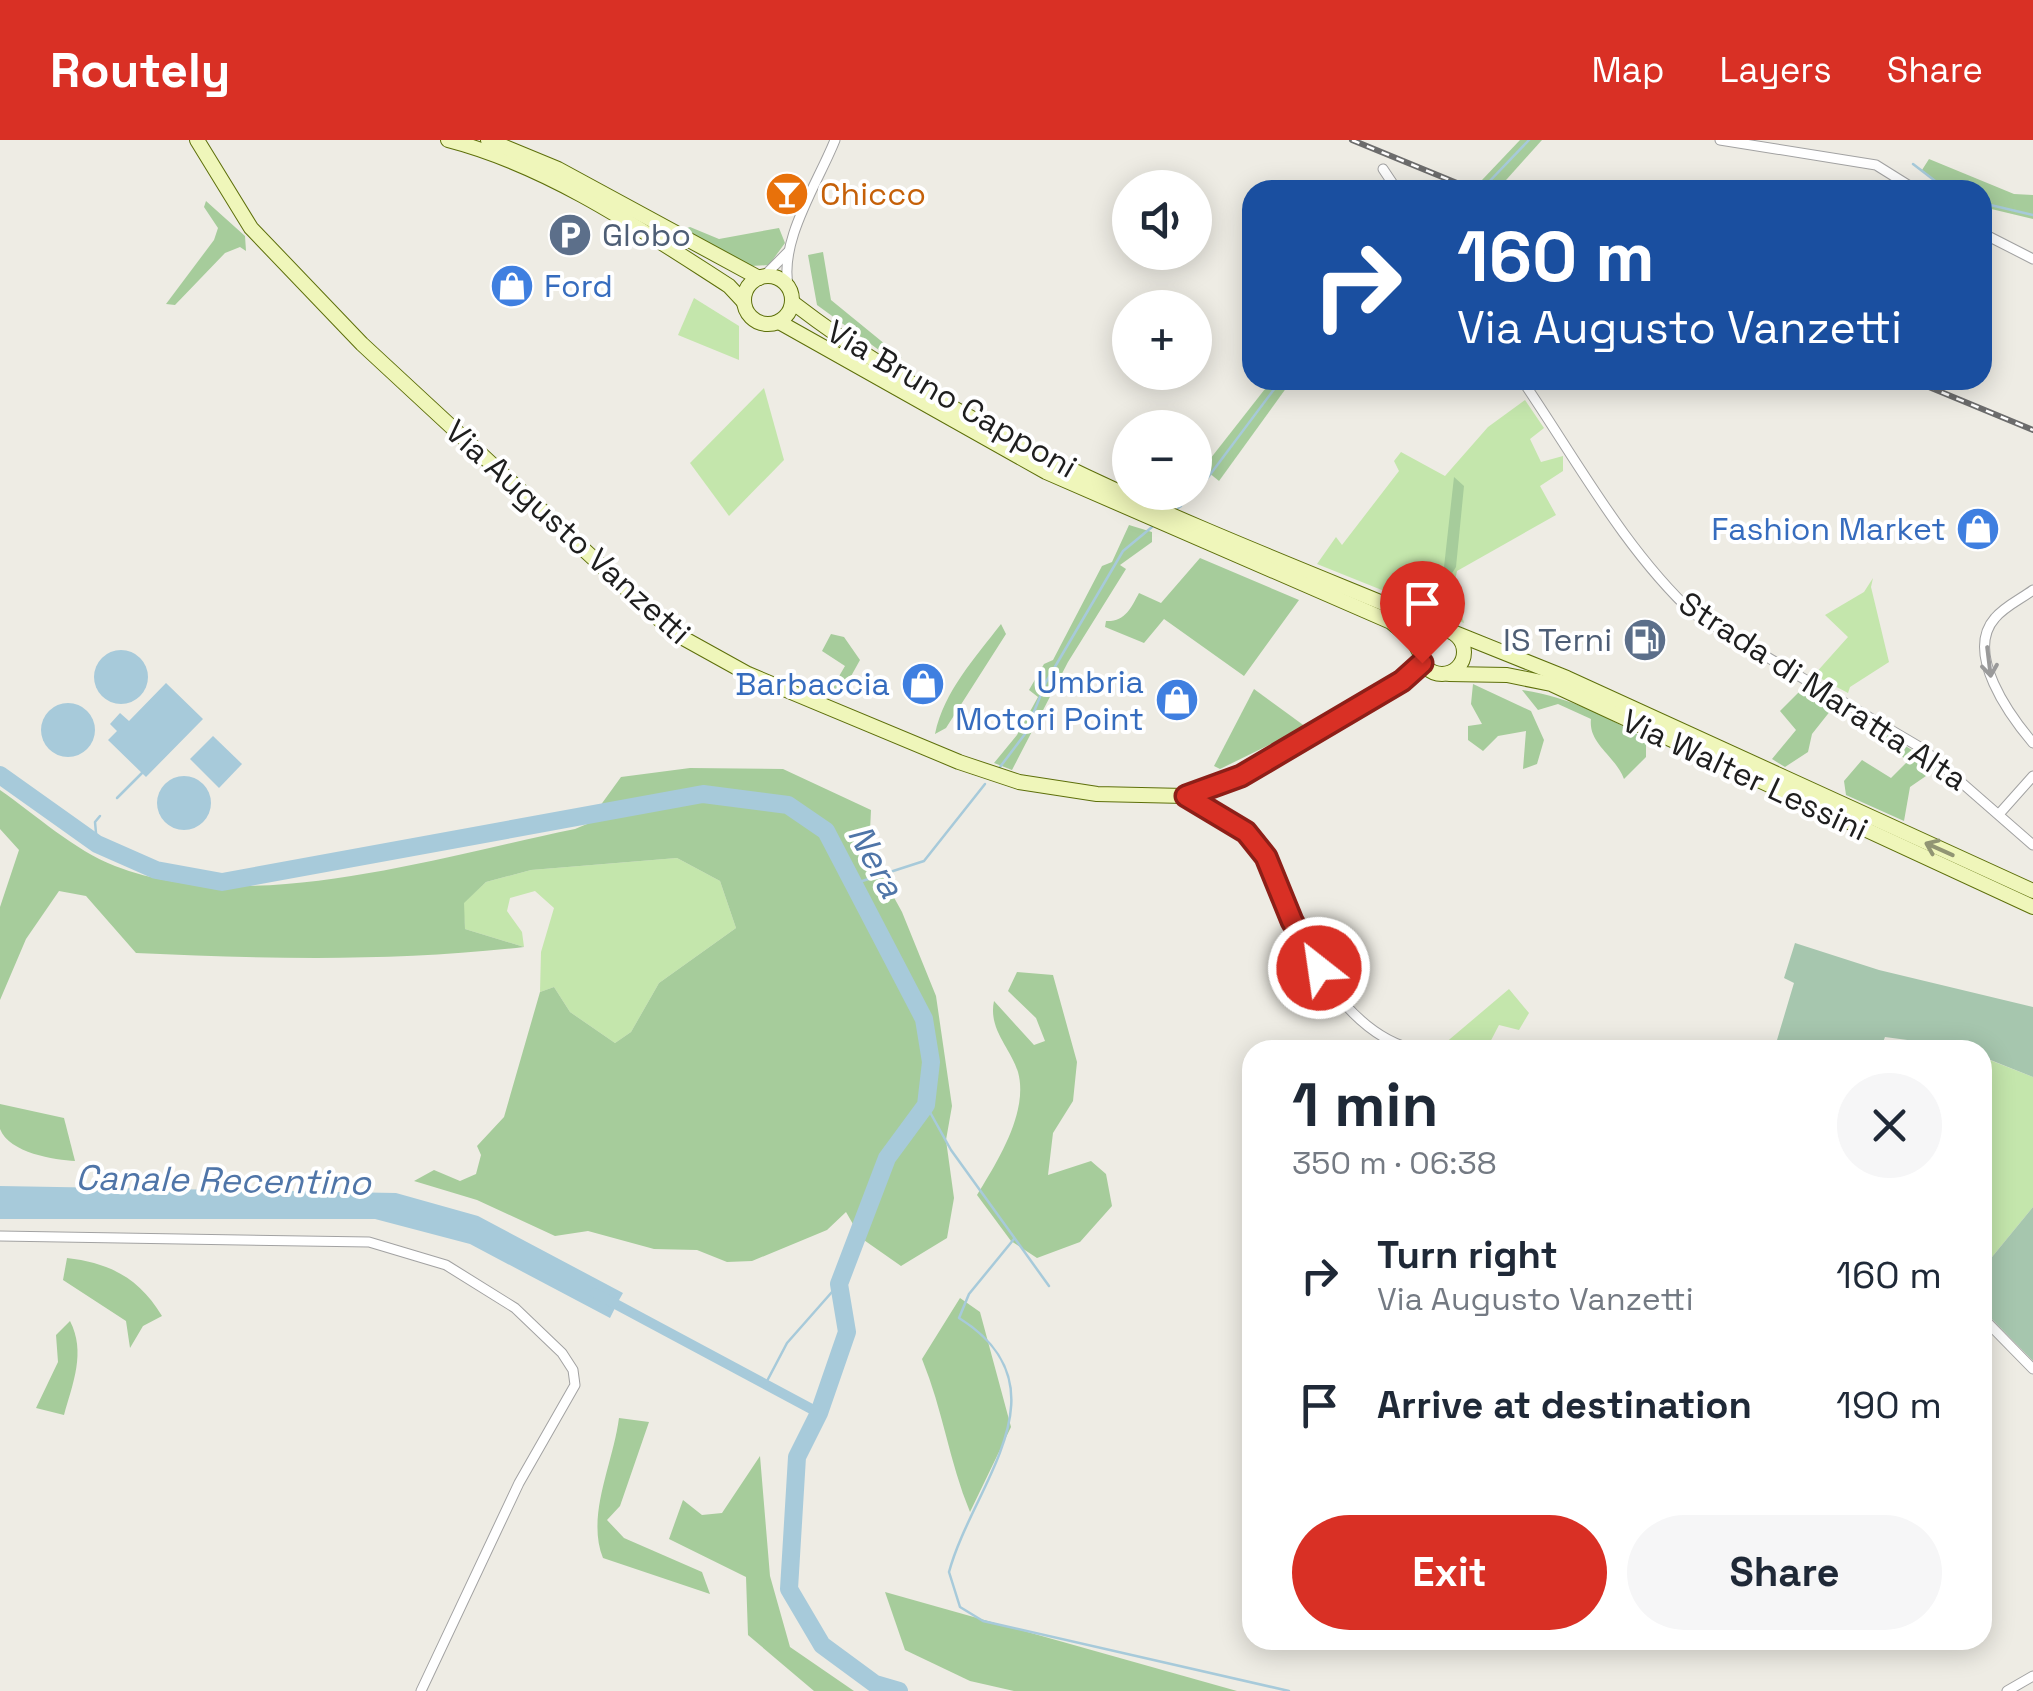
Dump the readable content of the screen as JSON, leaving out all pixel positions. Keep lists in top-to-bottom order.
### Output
{
  "streets": {
    "main road": ["Via Bruno Capponi", "Via Augusto Vanzetti", "Via Walter Lessini"],
    "street": ["Strada di Maratta Alta"]
  },
  "crossings": [
    ["Via Bruno Capponi", "Via Augusto Vanzetti"],
    ["Via Bruno Capponi", "Via Walter Lessini"],
    ["Via Augusto Vanzetti", "Via Walter Lessini"]
  ],
  "water": ["Nera", "Canale Recentino"],
  "places": {
    "bar": ["Chicco"],
    "parking": ["Globo"],
    "shop": [
      "Ford",
      "Fashion Market",
      "Barbaccia",
      "Umbria Motori Point"
    ],
    "fuel station": ["IS Terni"]
  },
  "page": {
    "header": "Routely",
    "nav": ["Map", "Layers", "Share"],
    "map_buttons": ["+", "−"],
    "turn": ["160 m", "Via Augusto Vanzetti"],
    "heading": ["1 min", "350 m · 06:38"],
    "list": [
      {
        "name": "Turn right",
        "note": "Via Augusto Vanzetti",
        "value": "160 m"
      },
      {
        "name": "Arrive at destination",
        "value": "190 m"
      }
    ],
    "buttons": ["Exit", "Share"]
  }
}
